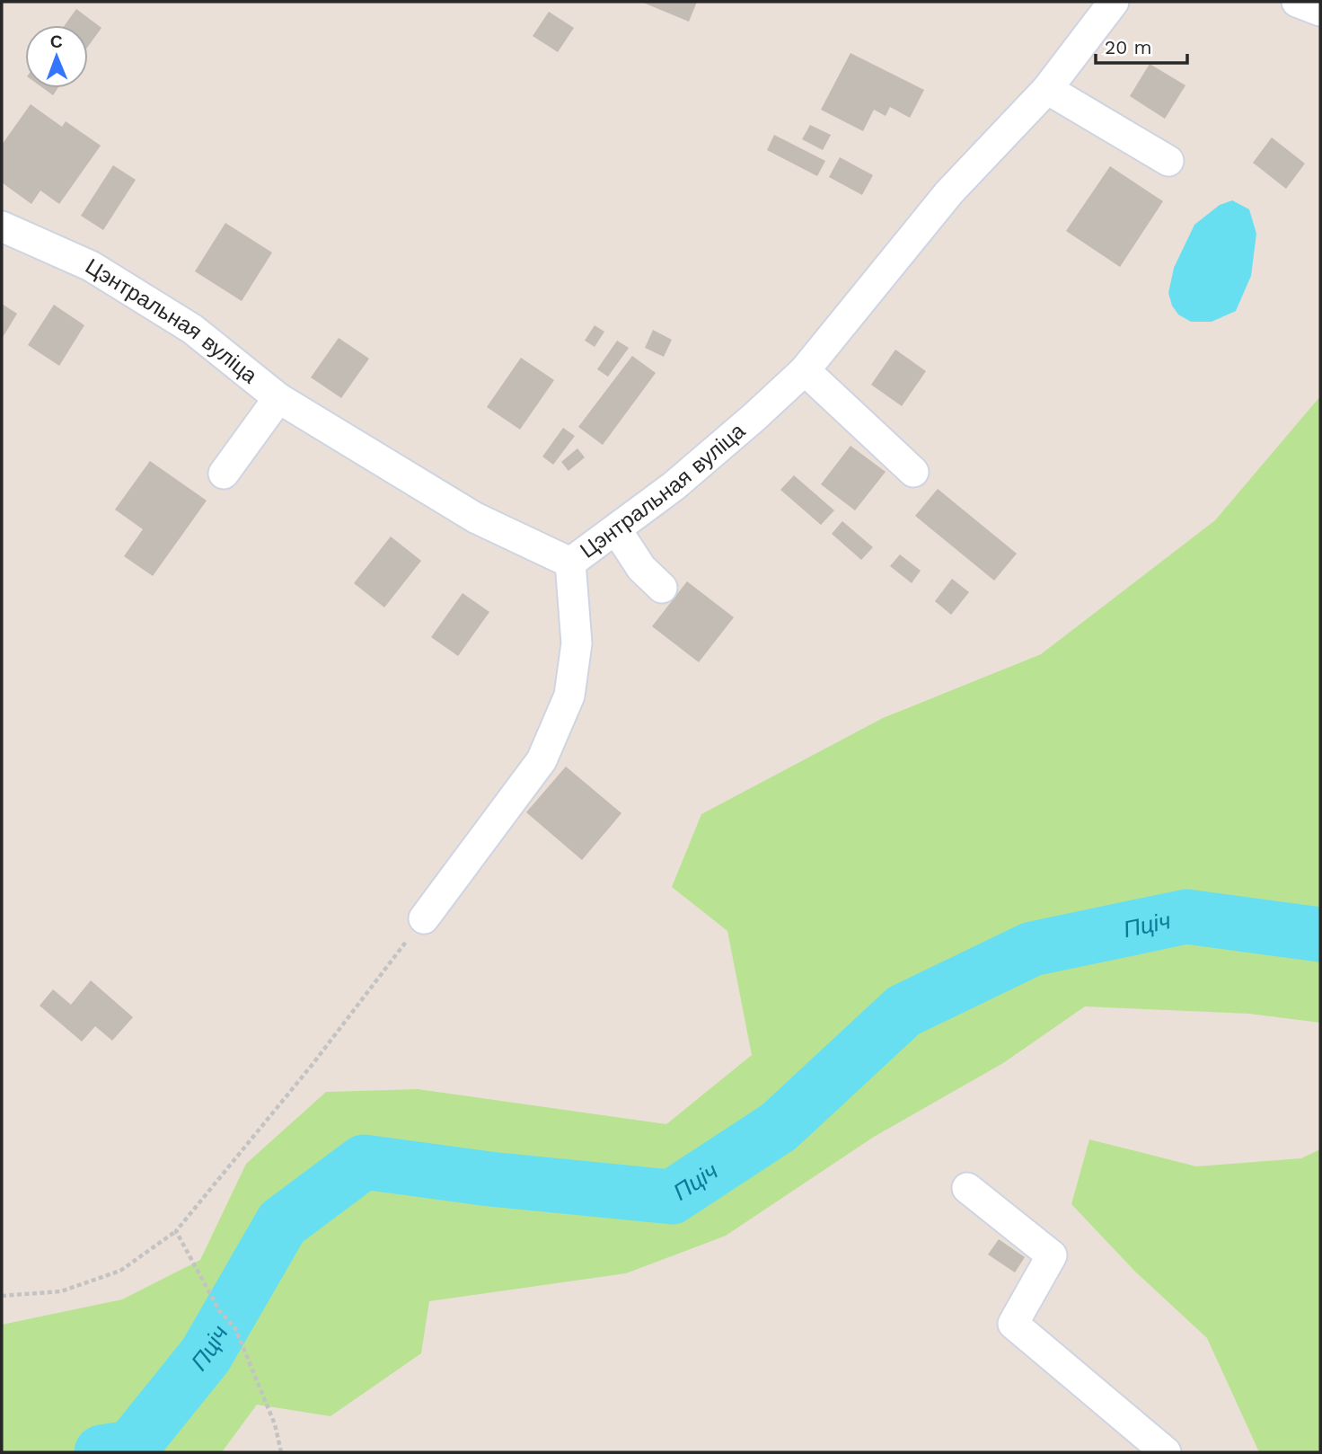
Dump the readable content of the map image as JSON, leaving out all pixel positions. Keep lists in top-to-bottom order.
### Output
{
  "streets": {
    "street": ["Цэнтральная вуліца"]
  },
  "water": ["Пціч"],
  "scale_bar": "20 m",
  "north": "top"
}
